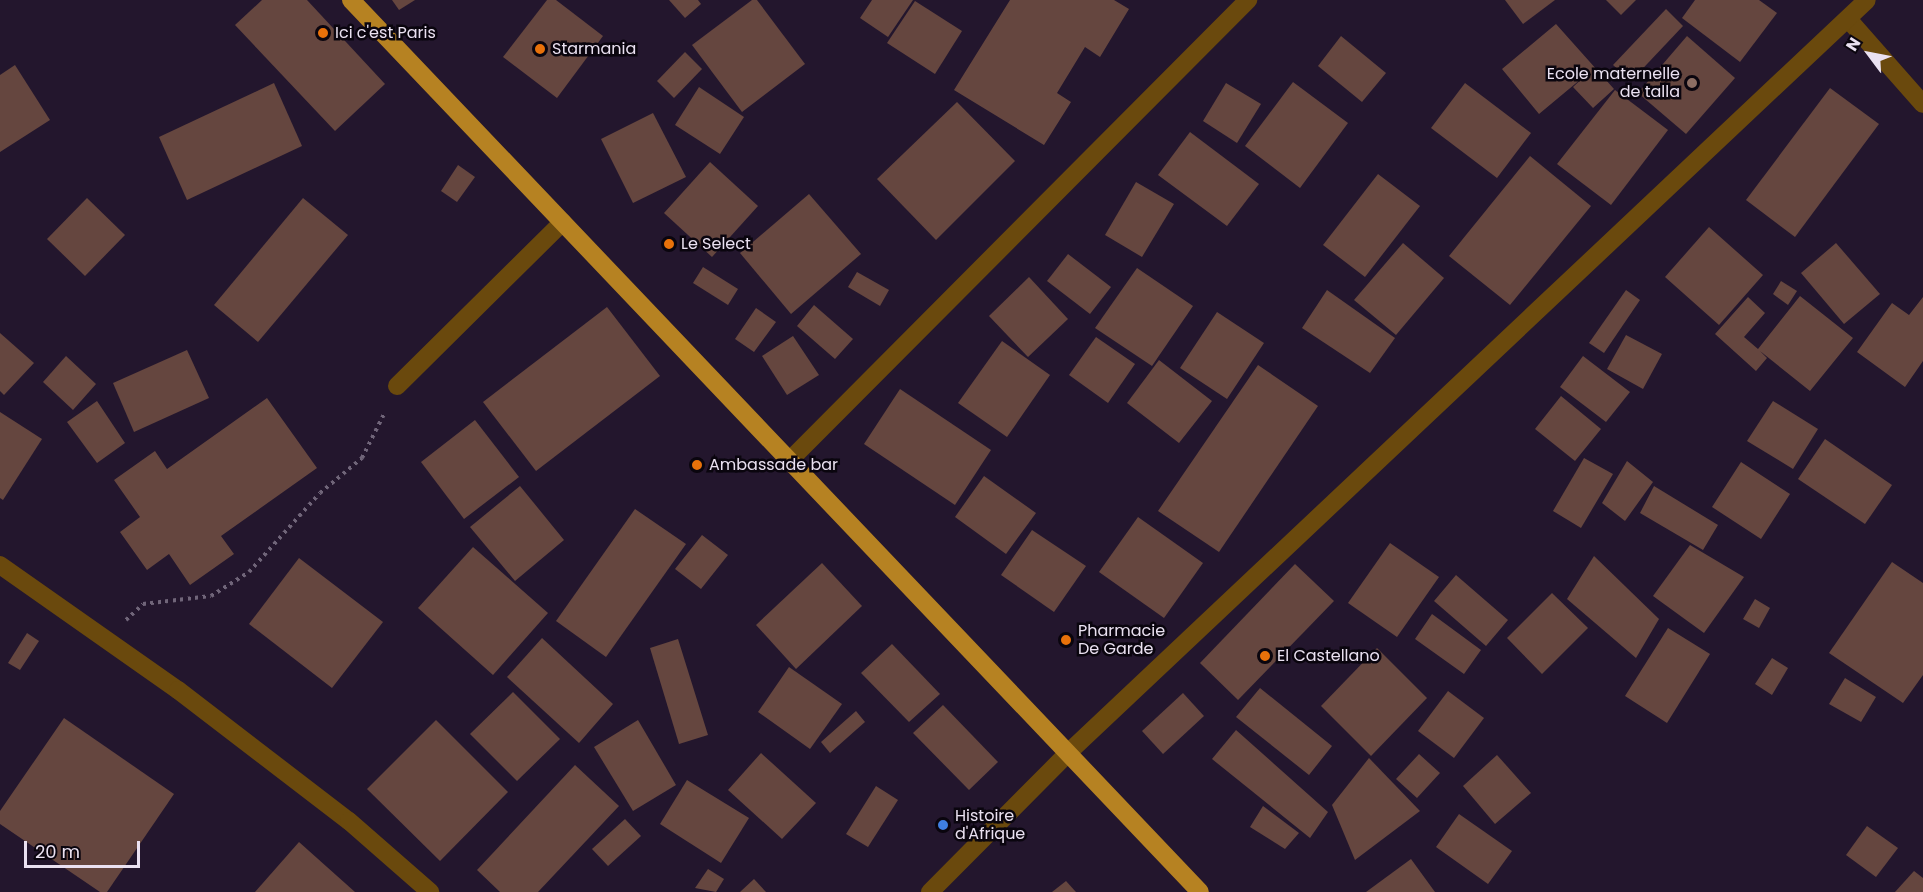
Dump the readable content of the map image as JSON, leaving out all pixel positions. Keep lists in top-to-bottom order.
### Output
{
  "places": [
    "Ici c'est Paris",
    "Starmania",
    "Ecole maternelle de talla",
    "Le Select",
    "Ambassade bar",
    "Pharmacie De Garde",
    "El Castellano",
    "Histoire d'Afrique"
  ],
  "scale_bar": "20 m",
  "north": "top left"
}
